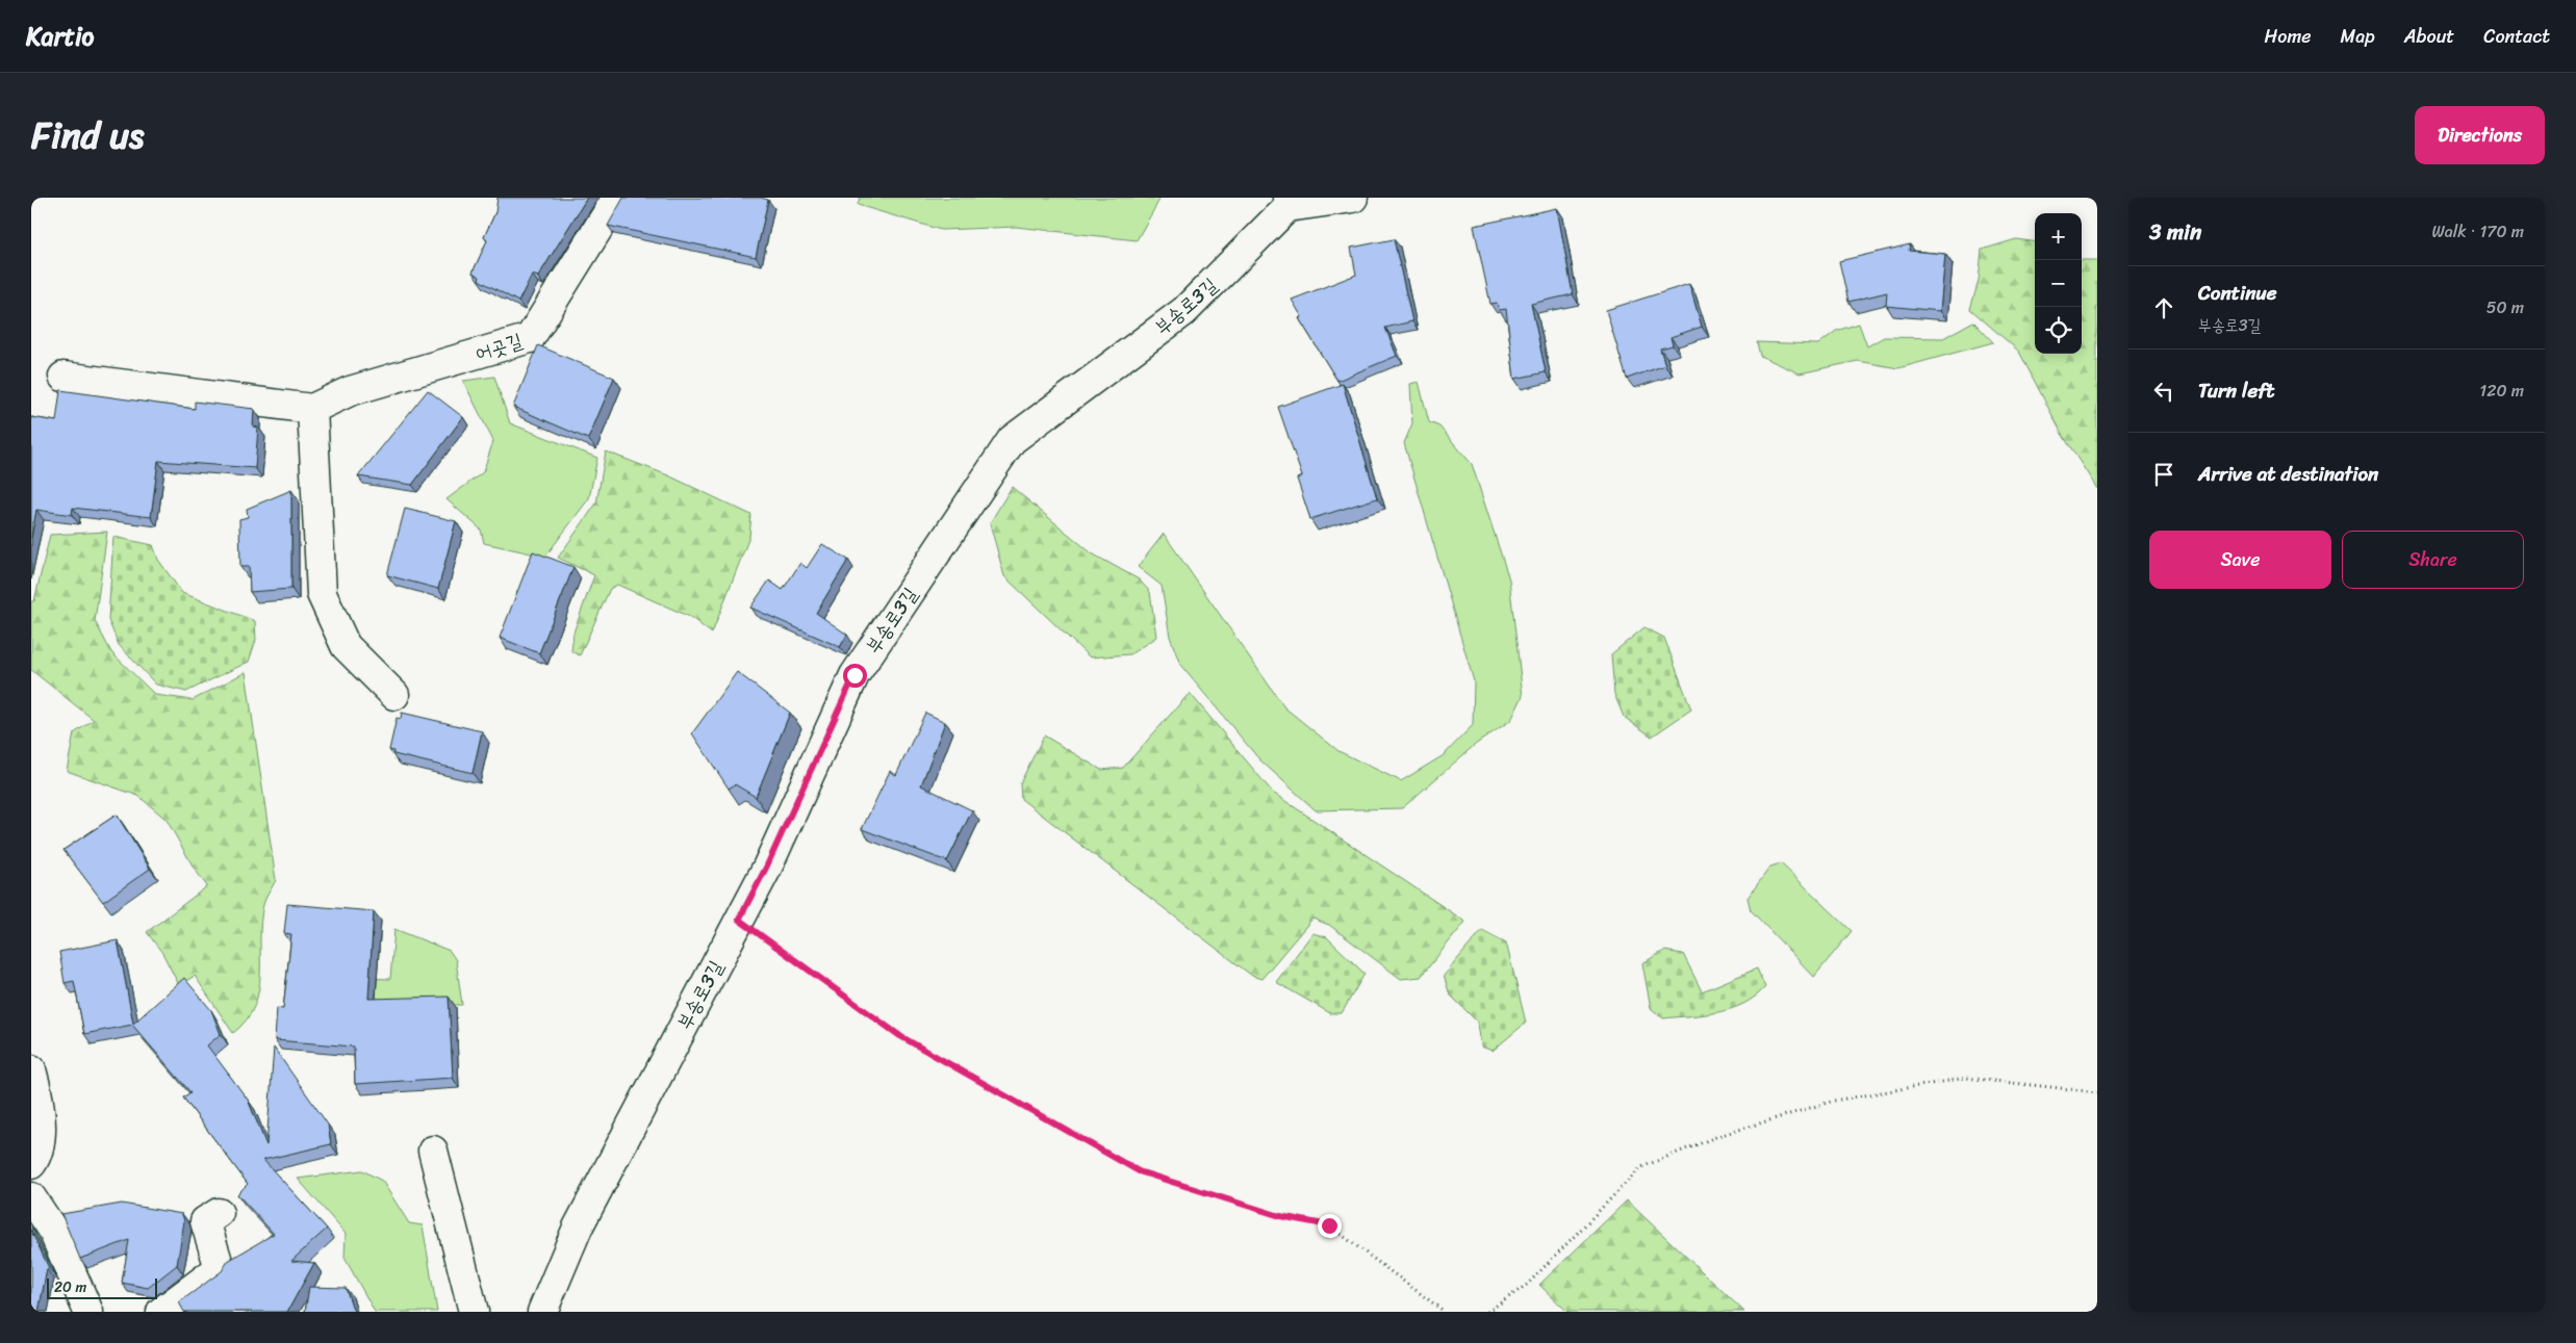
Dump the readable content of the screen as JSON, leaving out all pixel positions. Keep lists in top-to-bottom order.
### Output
{
  "streets": {
    "street": ["부송로3길", "어곳길"]
  },
  "scale_bar": "20 m",
  "page": {
    "header": "Kartio",
    "nav": [
      "Home",
      "Map",
      "About",
      "Contact"
    ],
    "title": "Find us",
    "buttons": [
      "Directions",
      ["Save", "Share"]
    ],
    "heading": ["3 min", "Walk · 170 m"],
    "map_buttons": ["+", "−"],
    "list": [
      ["Continue", "부송로3길", "50 m"],
      ["Turn left", "120 m"],
      "Arrive at destination"
    ],
    "scale": "20 m"
  }
}
